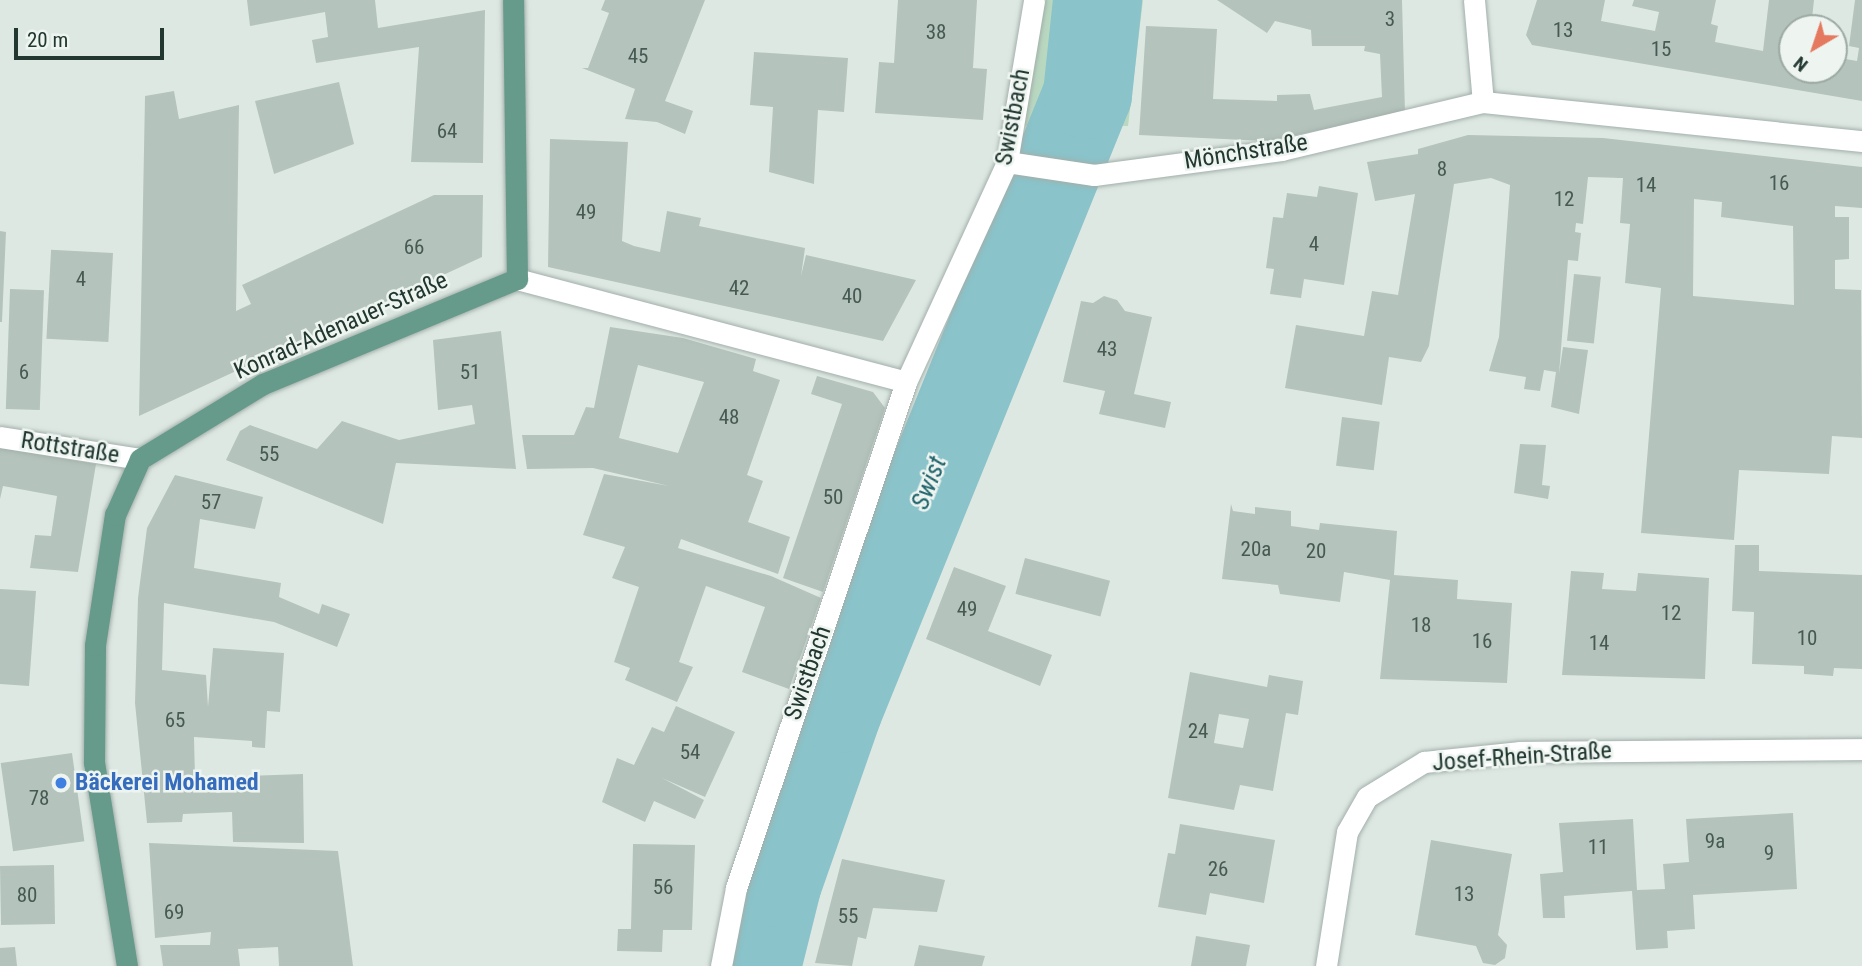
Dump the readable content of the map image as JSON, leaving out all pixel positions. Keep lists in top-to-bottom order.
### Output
{
  "streets": {
    "main road": ["Konrad-Adenauer-Straße"],
    "street": [
      "Swistbach",
      "Mönchstraße",
      "Rottstraße",
      "Josef-Rhein-Straße"
    ]
  },
  "crossings": [
    ["Swistbach", "Mönchstraße"],
    ["Konrad-Adenauer-Straße", "Rottstraße"]
  ],
  "water": ["Swist"],
  "places": ["Bäckerei Mohamed"],
  "house_numbers": [
    "3",
    "13",
    "38",
    "15",
    "45",
    "64",
    "8",
    "16",
    "14",
    "12",
    "49",
    "4",
    "66",
    "4",
    "42",
    "40",
    "43",
    "6",
    "51",
    "48",
    "55",
    "50",
    "57",
    "20a",
    "20",
    "49",
    "12",
    "18",
    "10",
    "16",
    "14",
    "65",
    "24",
    "54",
    "78",
    "9a",
    "11",
    "9",
    "26",
    "56",
    "13",
    "80",
    "69",
    "55"
  ],
  "scale_bar": "20 m",
  "north": "bottom left"
}
